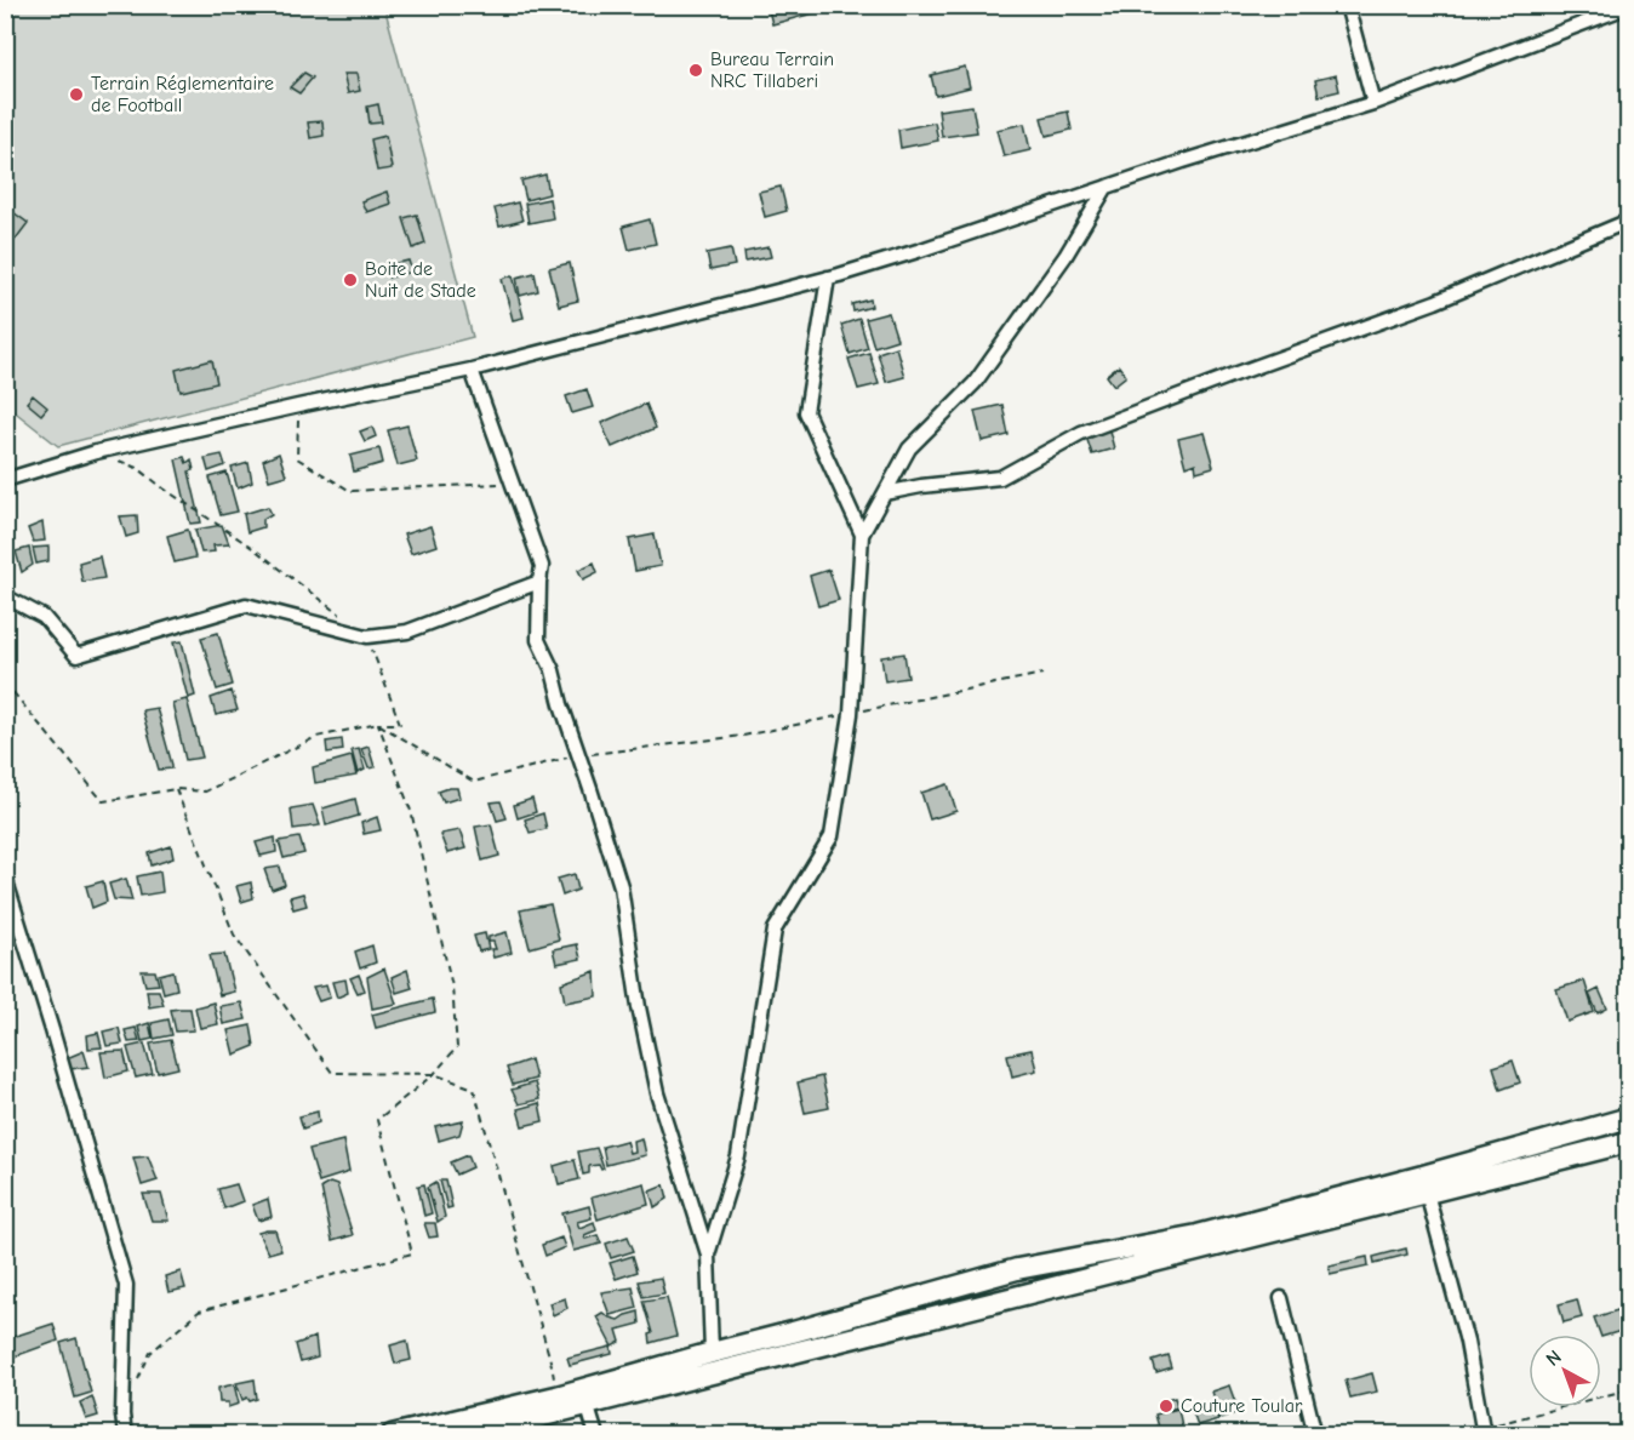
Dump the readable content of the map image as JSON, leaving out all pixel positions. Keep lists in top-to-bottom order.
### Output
{
  "places": [
    "Bureau Terrain NRC Tillaberi",
    "Terrain Réglementaire de Football",
    "Boite de Nuit de Stade",
    "Couture Toular"
  ],
  "north": "top left"
}
